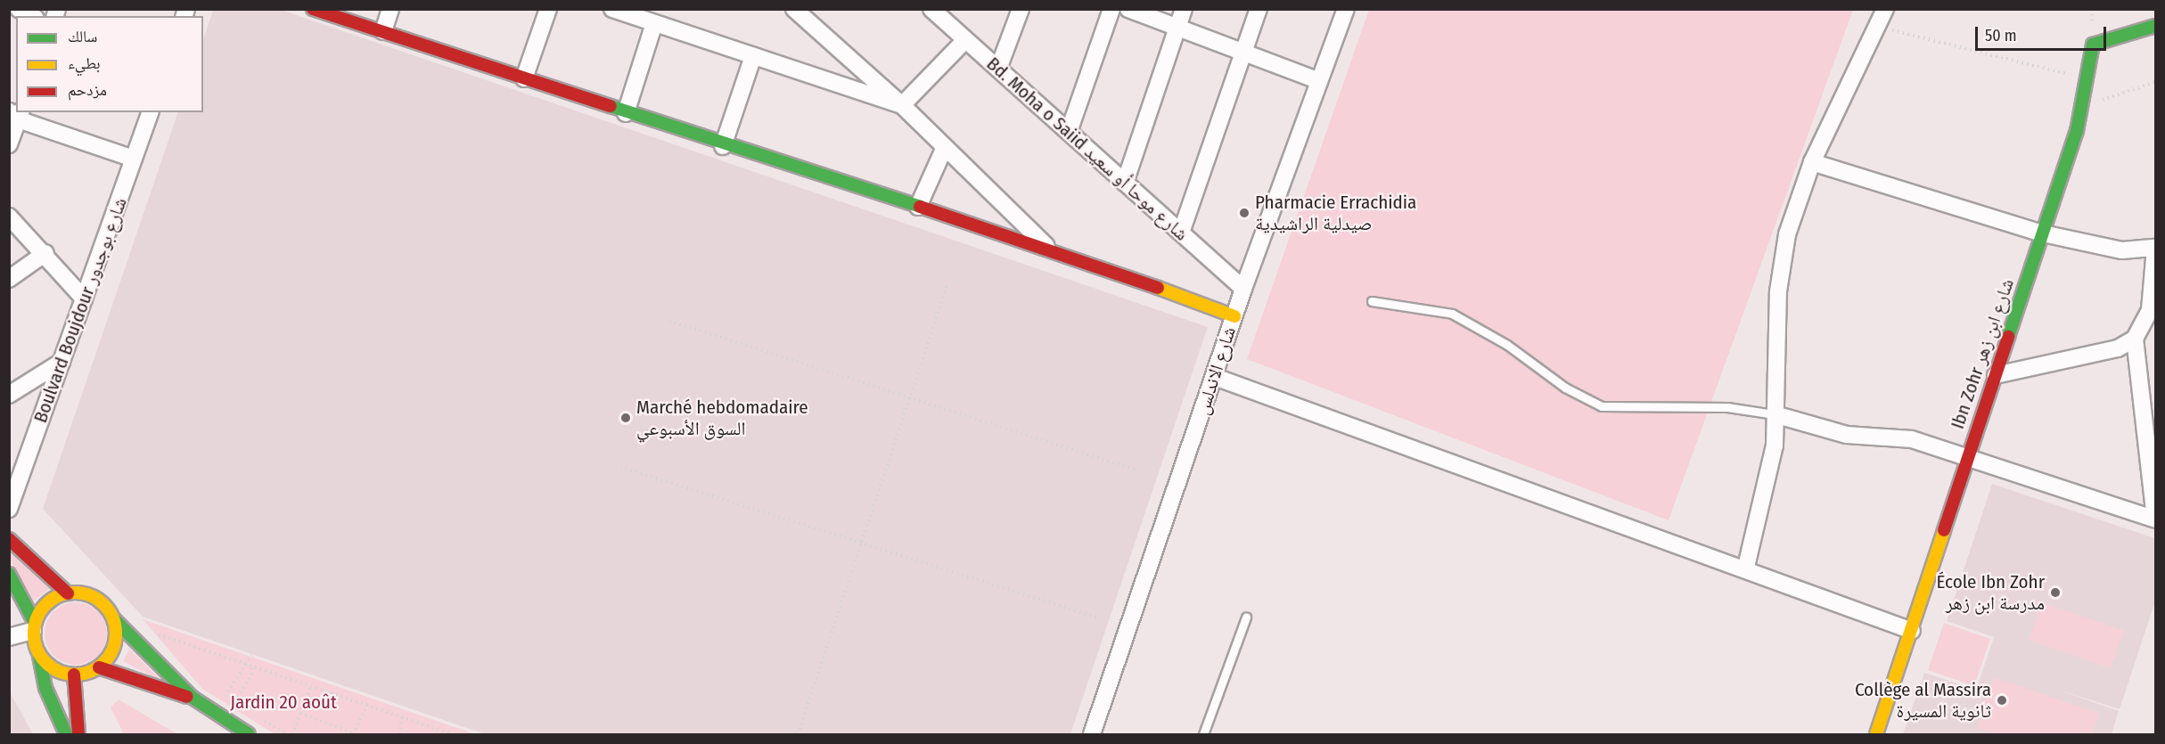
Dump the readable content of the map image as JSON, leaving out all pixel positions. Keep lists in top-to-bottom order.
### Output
{
  "streets": {
    "street": [
      "Bd. Moha o Saiid شارع موحا أو سعيد",
      "Boulvard Boujdour شارع بوجدور",
      "Ibn Zohr شارع ابن زهر",
      "شارع الاندلس"
    ]
  },
  "crossings": [
    ["Bd. Moha o Saiid شارع موحا أو سعيد", "شارع الاندلس"]
  ],
  "parks": ["Jardin 20 août"],
  "places": [
    "Pharmacie Errachidia صيدلية الراشيدية",
    "Marché hebdomadaire السوق الأسبوعي",
    "École Ibn Zohr مدرسة ابن زهر",
    "Collège al Massira ثانوية المسيرة"
  ],
  "legend": ["سالك", "بطيء", "مزدحم"],
  "scale_bar": "50 m"
}
